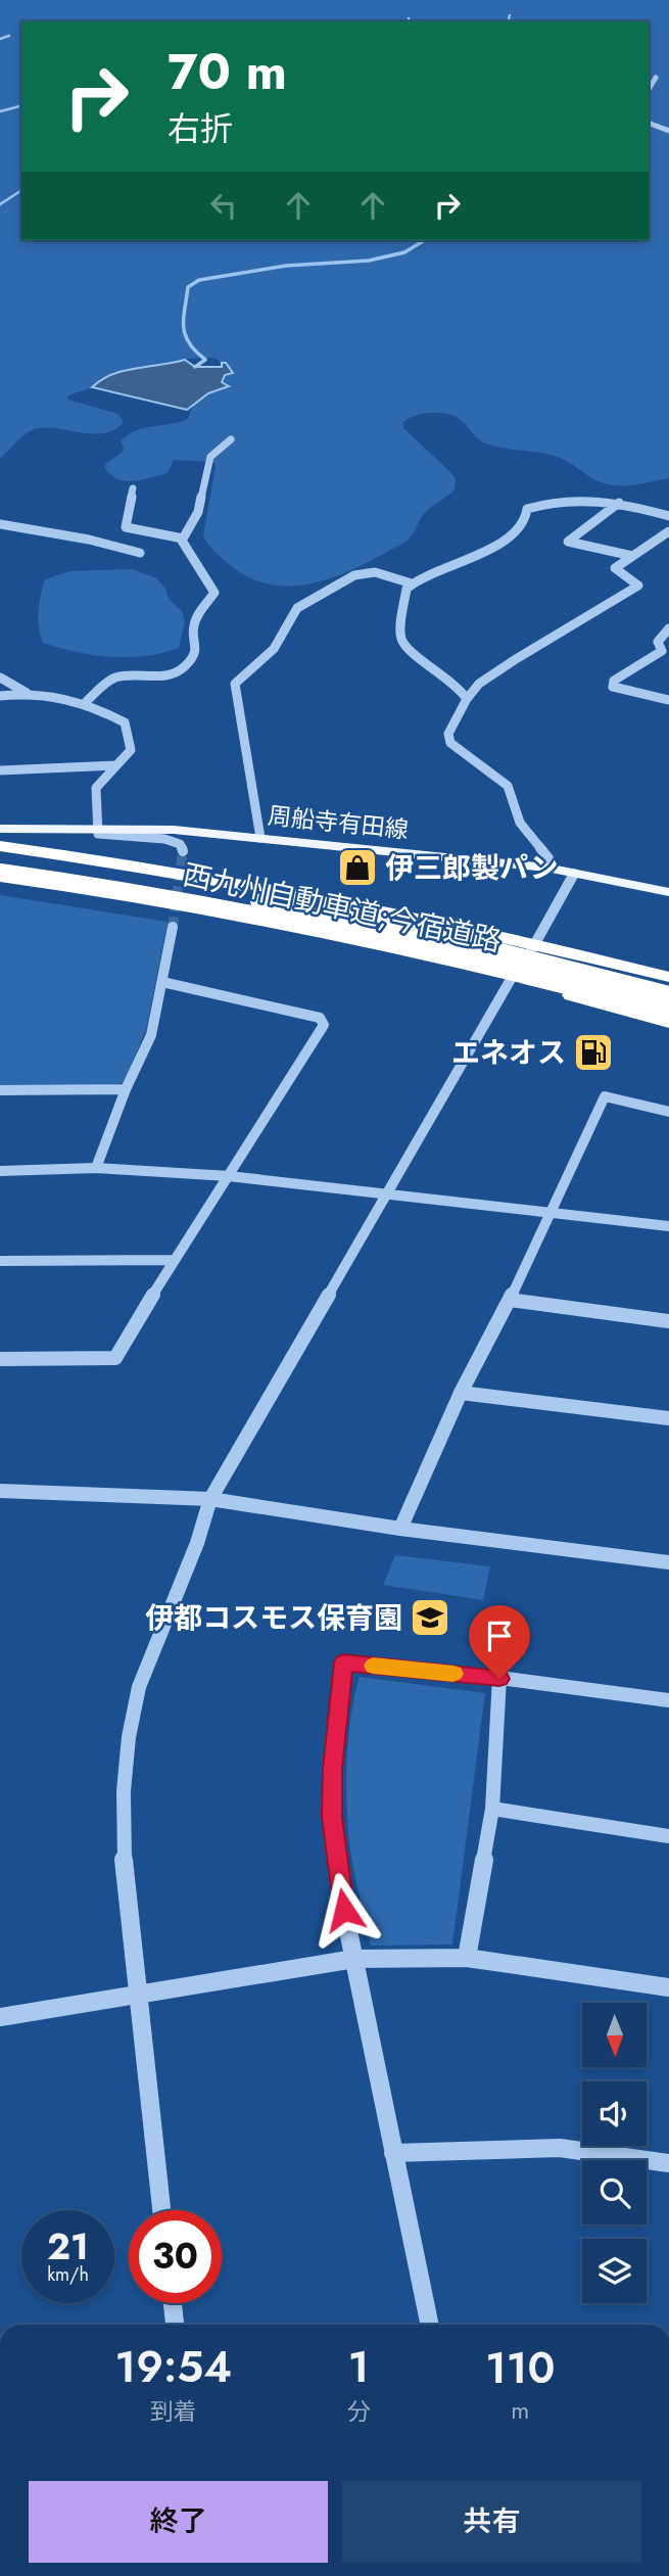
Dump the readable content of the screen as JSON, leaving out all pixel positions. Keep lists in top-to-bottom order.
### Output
{
  "streets": {
    "highway": ["西九州自動車道;今宿道路"],
    "main road": ["周船寺有田線"]
  },
  "places": {
    "shop": ["伊三郎製パン"],
    "fuel station": ["エネオス"],
    "school or university": ["伊都コスモス保育園"]
  },
  "north": "bottom",
  "page": {
    "turn": ["70 m", "右折"],
    "speed": "21 km/h",
    "limit": "30",
    "eta": [
      "19:54",
      "到着",
      "1",
      "分",
      "110",
      "m"
    ],
    "buttons": ["終了", "共有"]
  }
}
